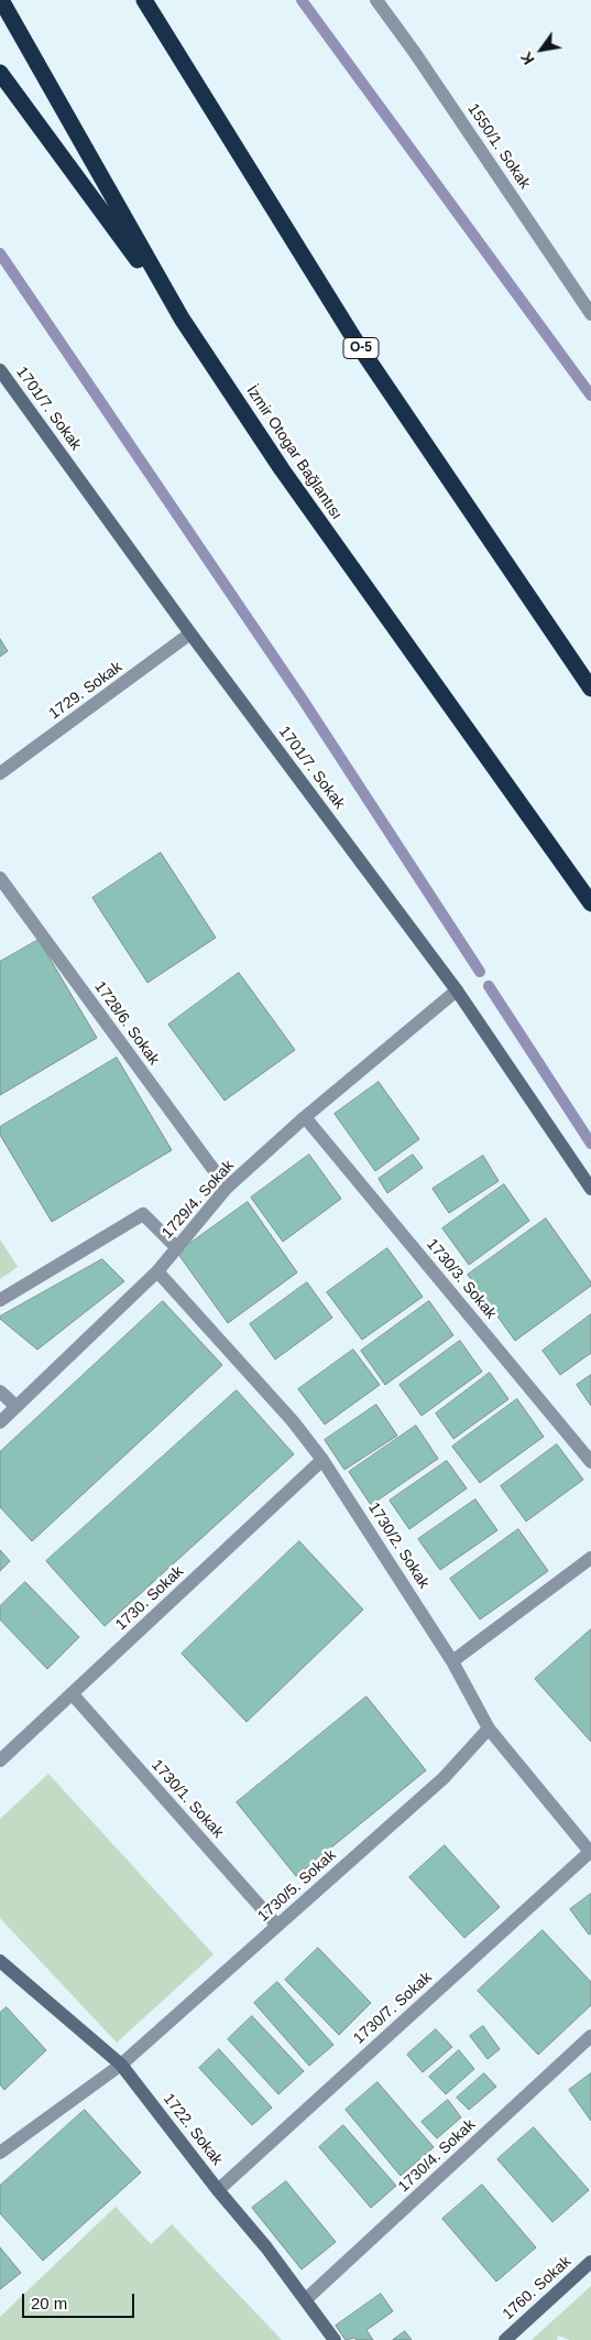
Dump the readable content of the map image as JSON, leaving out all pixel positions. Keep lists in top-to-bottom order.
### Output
{
  "streets": {
    "highway": ["O-5", "İzmir Otogar Bağlantısı"],
    "street": [
      "1550/1. Sokak",
      "1701/7. Sokak",
      "1729. Sokak",
      "1728/6. Sokak",
      "1729/4. Sokak",
      "1730/3. Sokak",
      "1730/2. Sokak",
      "1730. Sokak",
      "1730/1. Sokak",
      "1730/5. Sokak",
      "1730/7. Sokak",
      "1722. Sokak",
      "1730/4. Sokak",
      "1760. Sokak"
    ]
  },
  "crossings": [
    ["1701/7. Sokak", "1729. Sokak"],
    ["1701/7. Sokak", "1729/4. Sokak"],
    ["1728/6. Sokak", "1729/4. Sokak"],
    ["1729/4. Sokak", "1730/3. Sokak"],
    ["1729/4. Sokak", "1730/2. Sokak"],
    ["1730/2. Sokak", "1730. Sokak"],
    ["1730/2. Sokak", "1730/5. Sokak"],
    ["1730/2. Sokak", "1730/7. Sokak"],
    ["1730. Sokak", "1730/1. Sokak"],
    ["1730/1. Sokak", "1730/5. Sokak"],
    ["1730/5. Sokak", "1722. Sokak"],
    ["1730/7. Sokak", "1722. Sokak"],
    ["1722. Sokak", "1730/4. Sokak"]
  ],
  "scale_bar": "20 m",
  "north": "bottom left"
}
